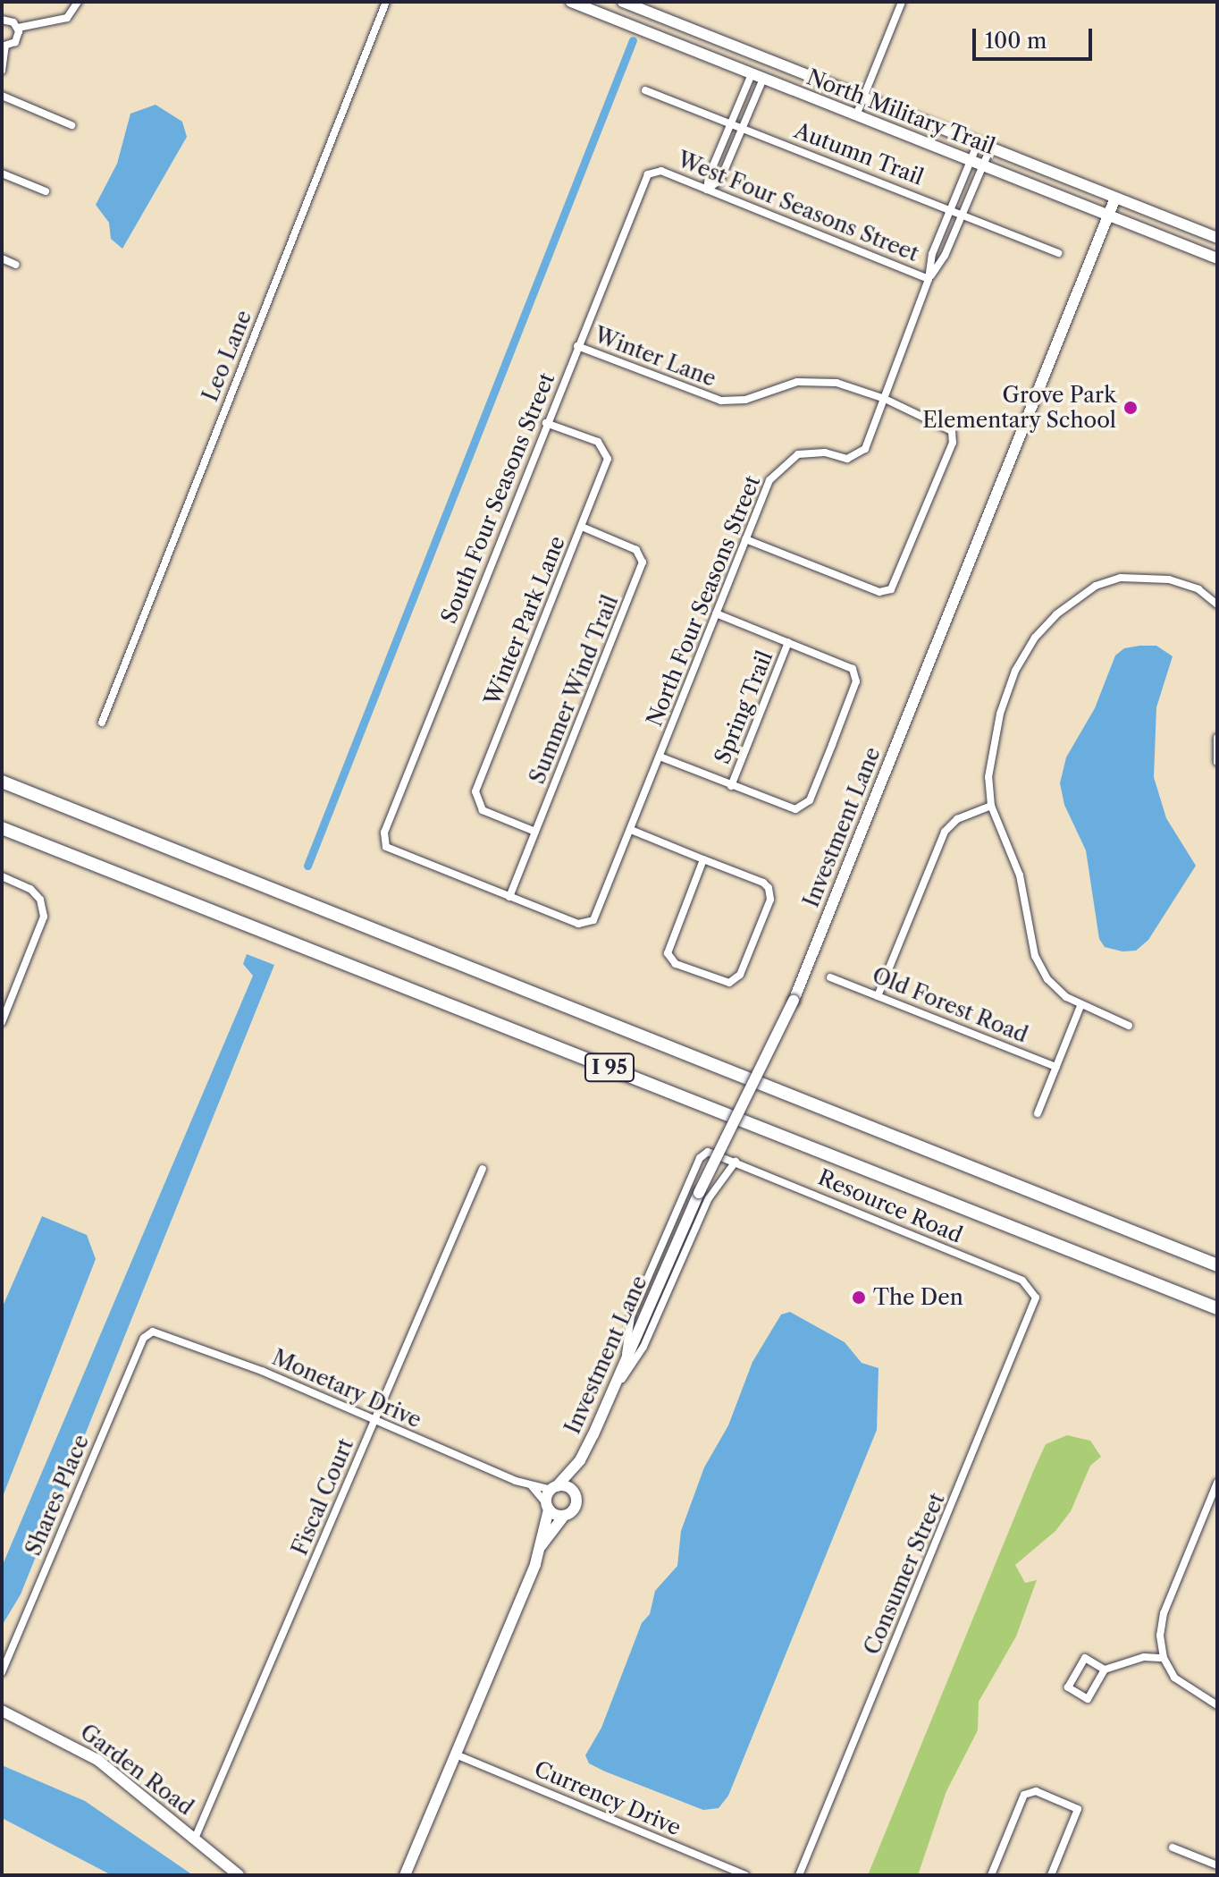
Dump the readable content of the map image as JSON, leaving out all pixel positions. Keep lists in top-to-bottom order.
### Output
{
  "streets": {
    "highway": ["I 95"],
    "street": [
      "North Military Trail",
      "Autumn Trail",
      "West Four Seasons Street",
      "Leo Lane",
      "Winter Lane",
      "South Four Seasons Street",
      "North Four Seasons Street",
      "Winter Park Lane",
      "Summer Wind Trail",
      "Spring Trail",
      "Investment Lane",
      "Old Forest Road",
      "Resource Road",
      "Monetary Drive",
      "Shares Place",
      "Fiscal Court",
      "Consumer Street",
      "Garden Road",
      "Currency Drive"
    ]
  },
  "crossings": [
    ["North Military Trail", "Investment Lane"],
    ["West Four Seasons Street", "South Four Seasons Street"],
    ["West Four Seasons Street", "North Four Seasons Street"],
    ["Winter Lane", "South Four Seasons Street"],
    ["Winter Lane", "North Four Seasons Street"],
    ["South Four Seasons Street", "North Four Seasons Street"],
    ["South Four Seasons Street", "Winter Park Lane"],
    ["South Four Seasons Street", "Summer Wind Trail"],
    ["North Four Seasons Street", "Summer Wind Trail"],
    ["Winter Park Lane", "Summer Wind Trail"],
    ["Investment Lane", "Resource Road"],
    ["Investment Lane", "Monetary Drive"],
    ["Resource Road", "Consumer Street"],
    ["Monetary Drive", "Shares Place"],
    ["Monetary Drive", "Fiscal Court"],
    ["Fiscal Court", "Garden Road"]
  ],
  "places": ["Grove Park Elementary School", "The Den"],
  "scale_bar": "100 m"
}
